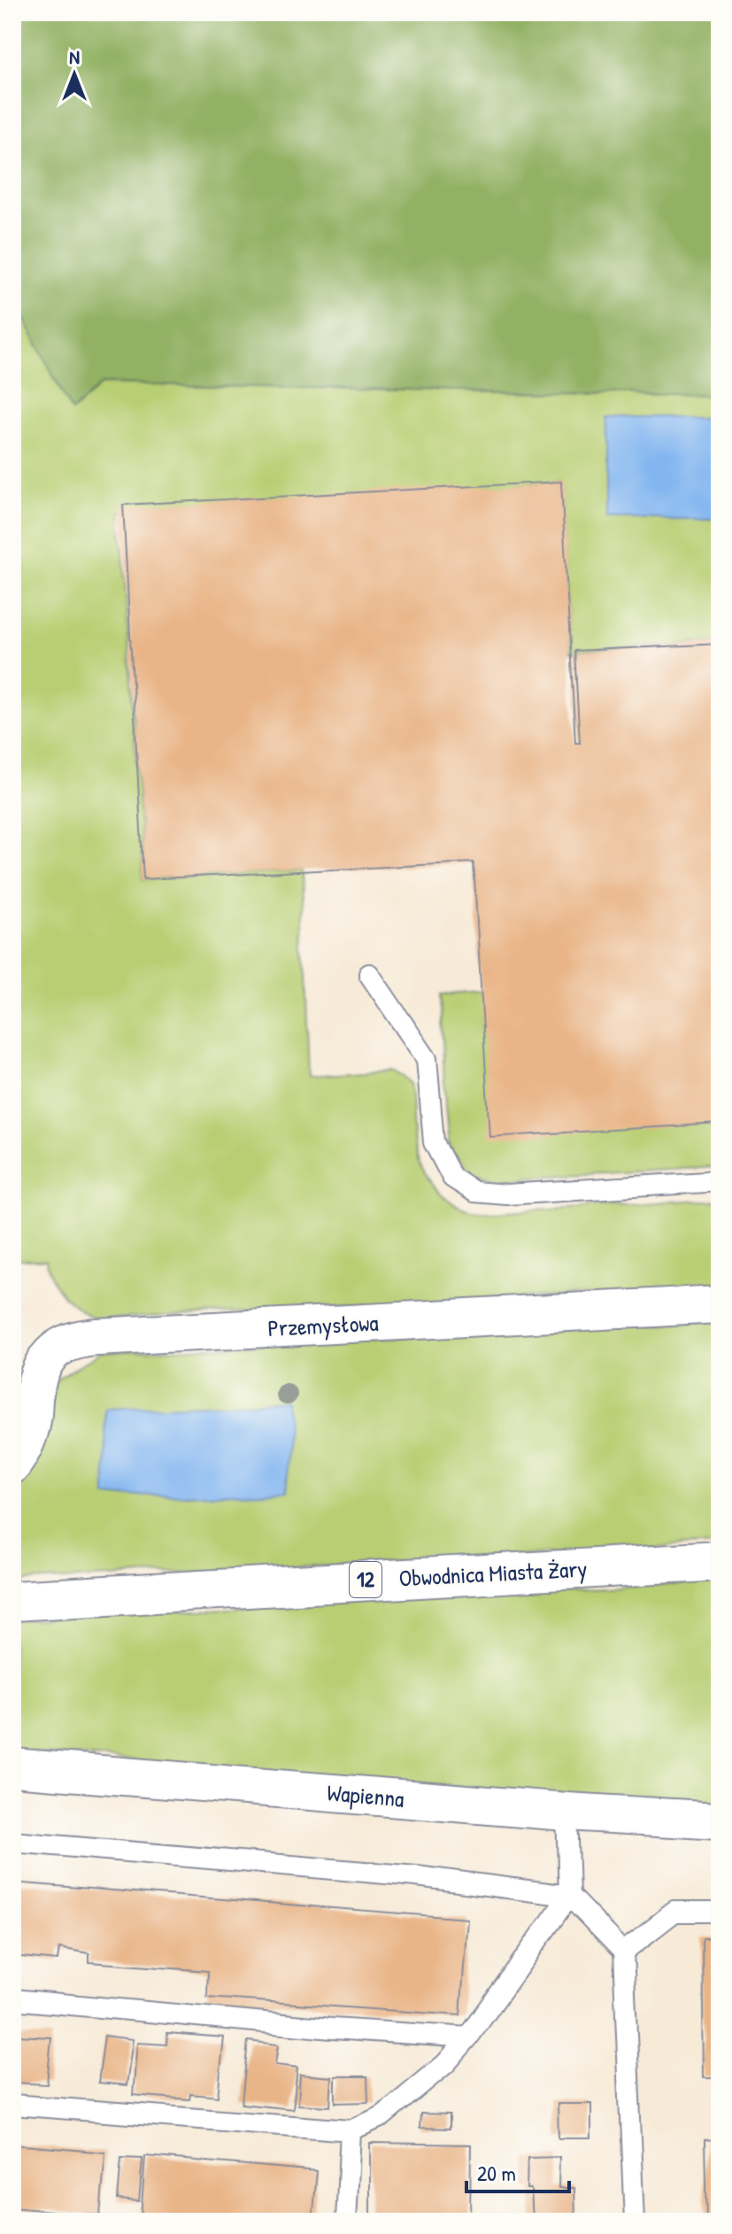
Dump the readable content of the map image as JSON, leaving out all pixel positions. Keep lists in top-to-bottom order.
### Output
{
  "streets": {
    "main road": ["Obwodnica Miasta Żary", "12"],
    "street": ["Przemysłowa", "Wapienna"]
  },
  "scale_bar": "20 m",
  "north": "top"
}
